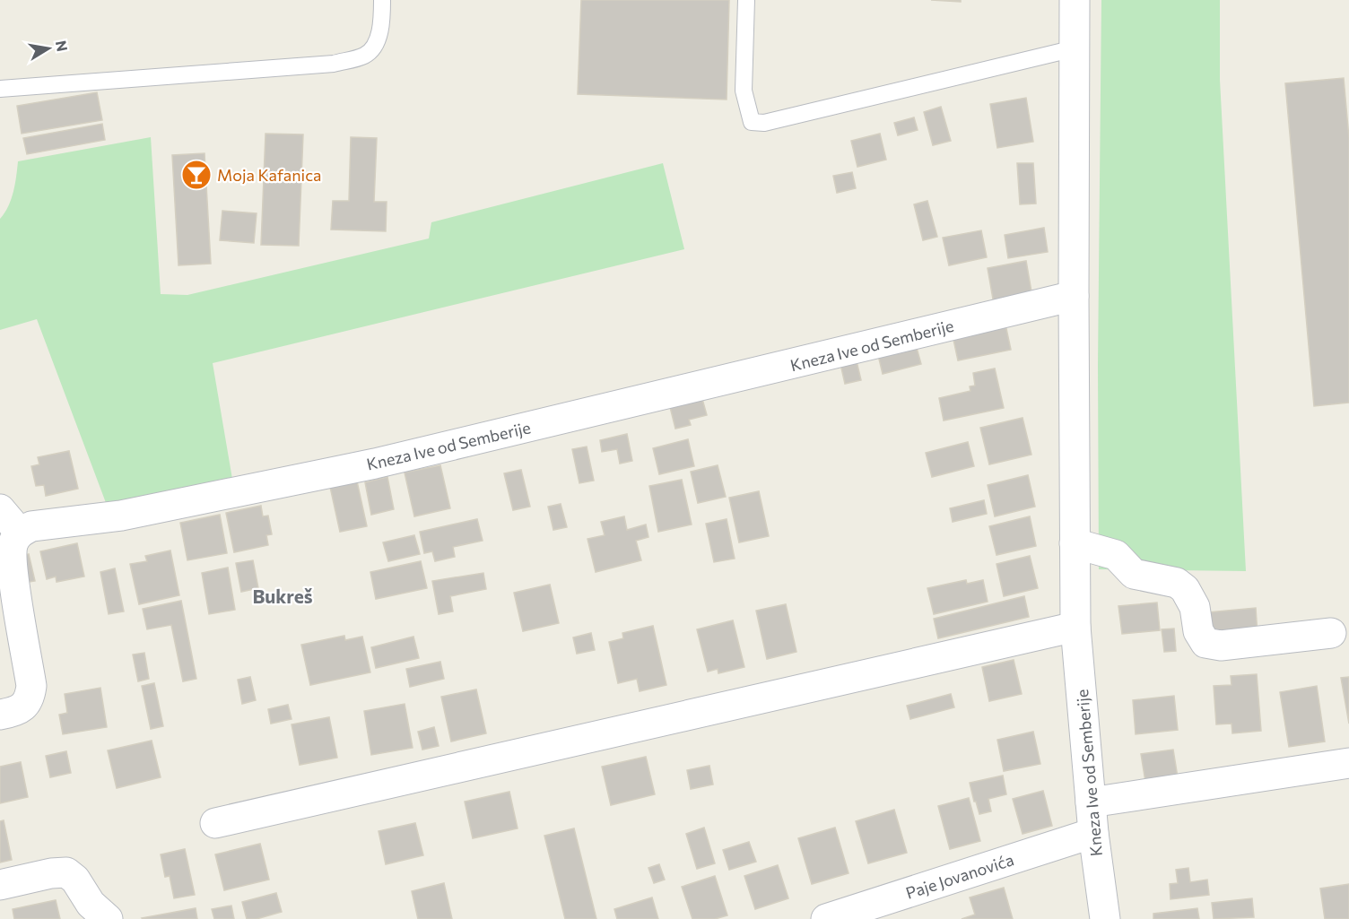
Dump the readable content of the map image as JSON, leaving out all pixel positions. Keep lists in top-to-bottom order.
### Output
{
  "streets": {
    "street": ["Kneza Ive od Semberije", "Paje Jovanovića"]
  },
  "crossings": [
    ["Kneza Ive od Semberije", "Paje Jovanovića"]
  ],
  "districts": ["Bukreš"],
  "places": {
    "bar": ["Moja Kafanica"]
  },
  "north": "right"
}
